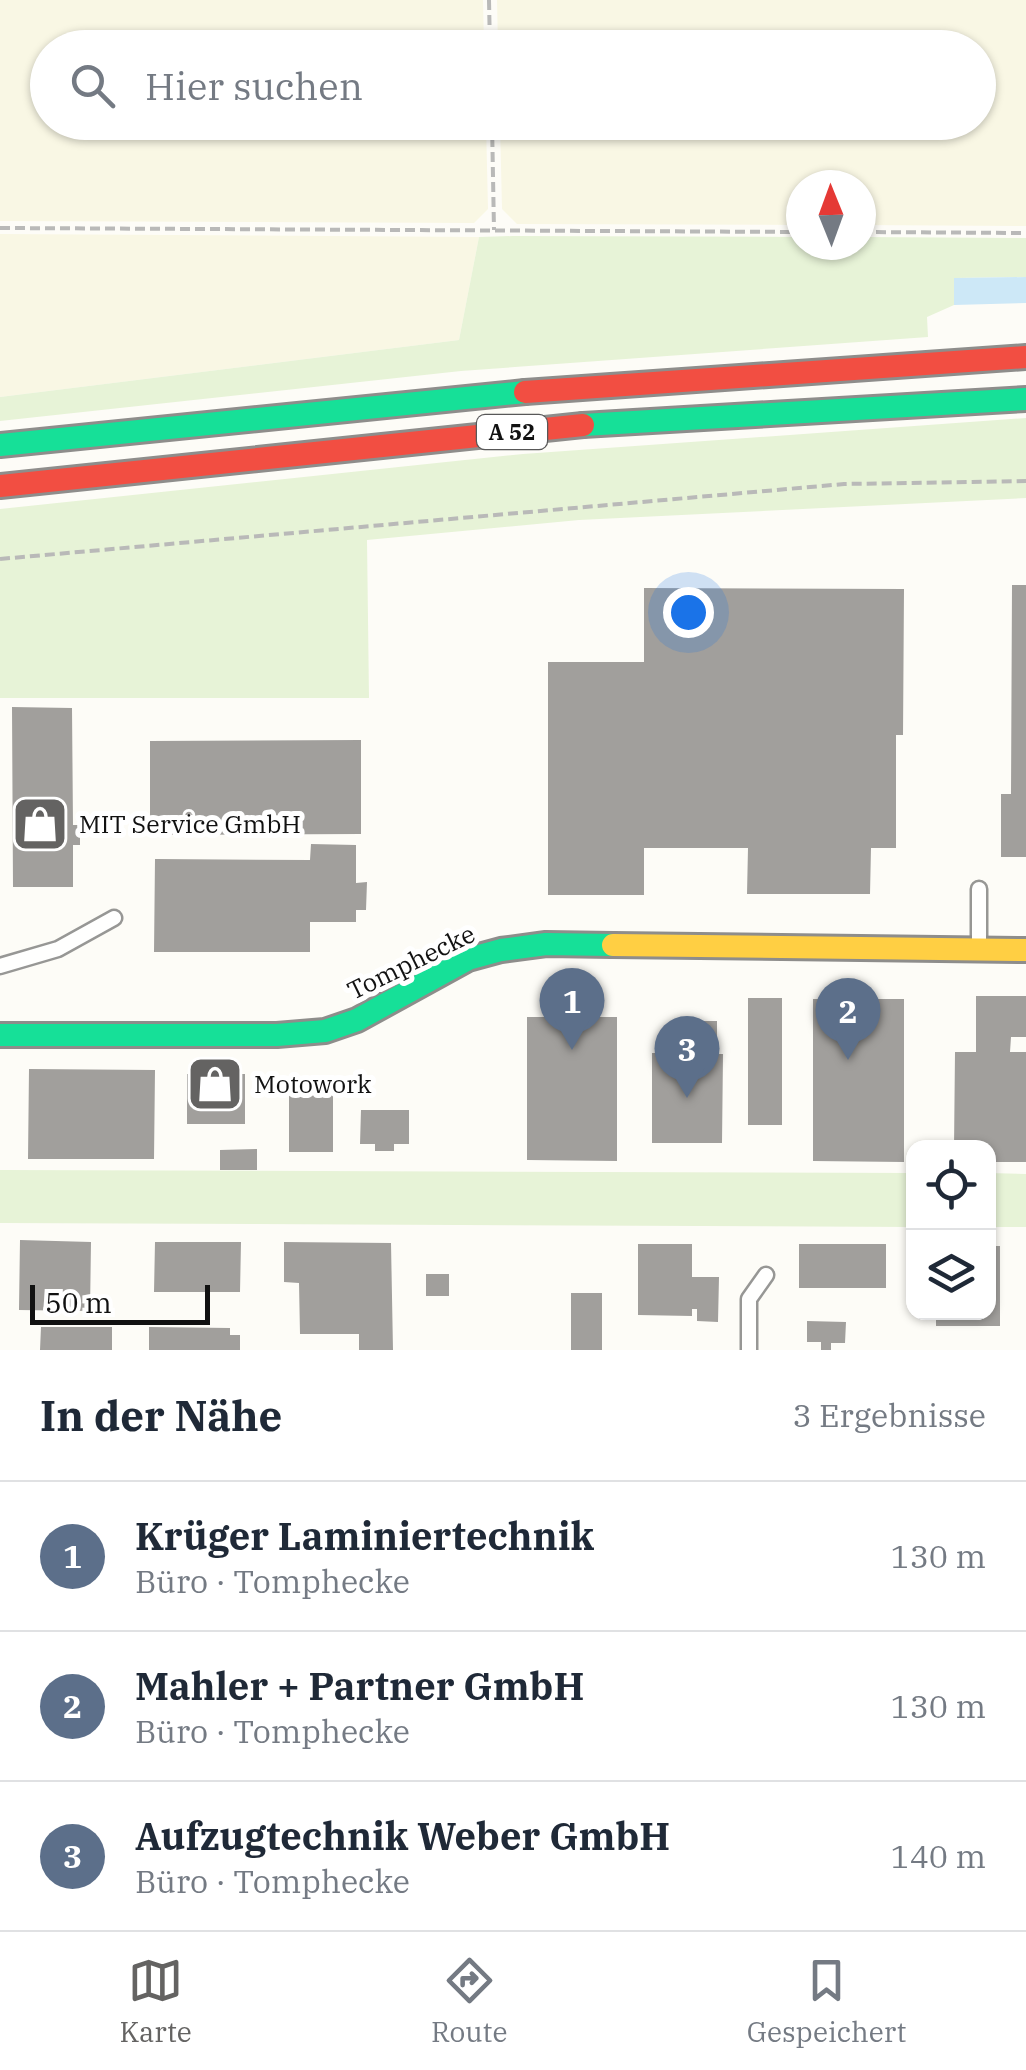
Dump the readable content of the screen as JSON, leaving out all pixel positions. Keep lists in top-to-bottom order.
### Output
{
  "streets": {
    "main road": ["A 52", "Tomphecke"]
  },
  "places": {
    "shop": ["MIT Service GmbH", "Motowork"]
  },
  "scale_bar": "50 m",
  "north": "top",
  "page": {
    "search": "Hier suchen",
    "pins": ["1", "2", "3"],
    "scale": "50 m",
    "heading": ["In der Nähe", "3 Ergebnisse"],
    "list": [
      {
        "mark": "1",
        "name": "Krüger Laminiertechnik",
        "note": "Büro · Tomphecke",
        "value": "130 m"
      },
      {
        "mark": "2",
        "name": "Mahler + Partner GmbH",
        "note": "Büro · Tomphecke",
        "value": "130 m"
      },
      {
        "mark": "3",
        "name": "Aufzugtechnik Weber GmbH",
        "note": "Büro · Tomphecke",
        "value": "140 m"
      }
    ],
    "nav": ["Karte", "Route", "Gespeichert"]
  }
}
